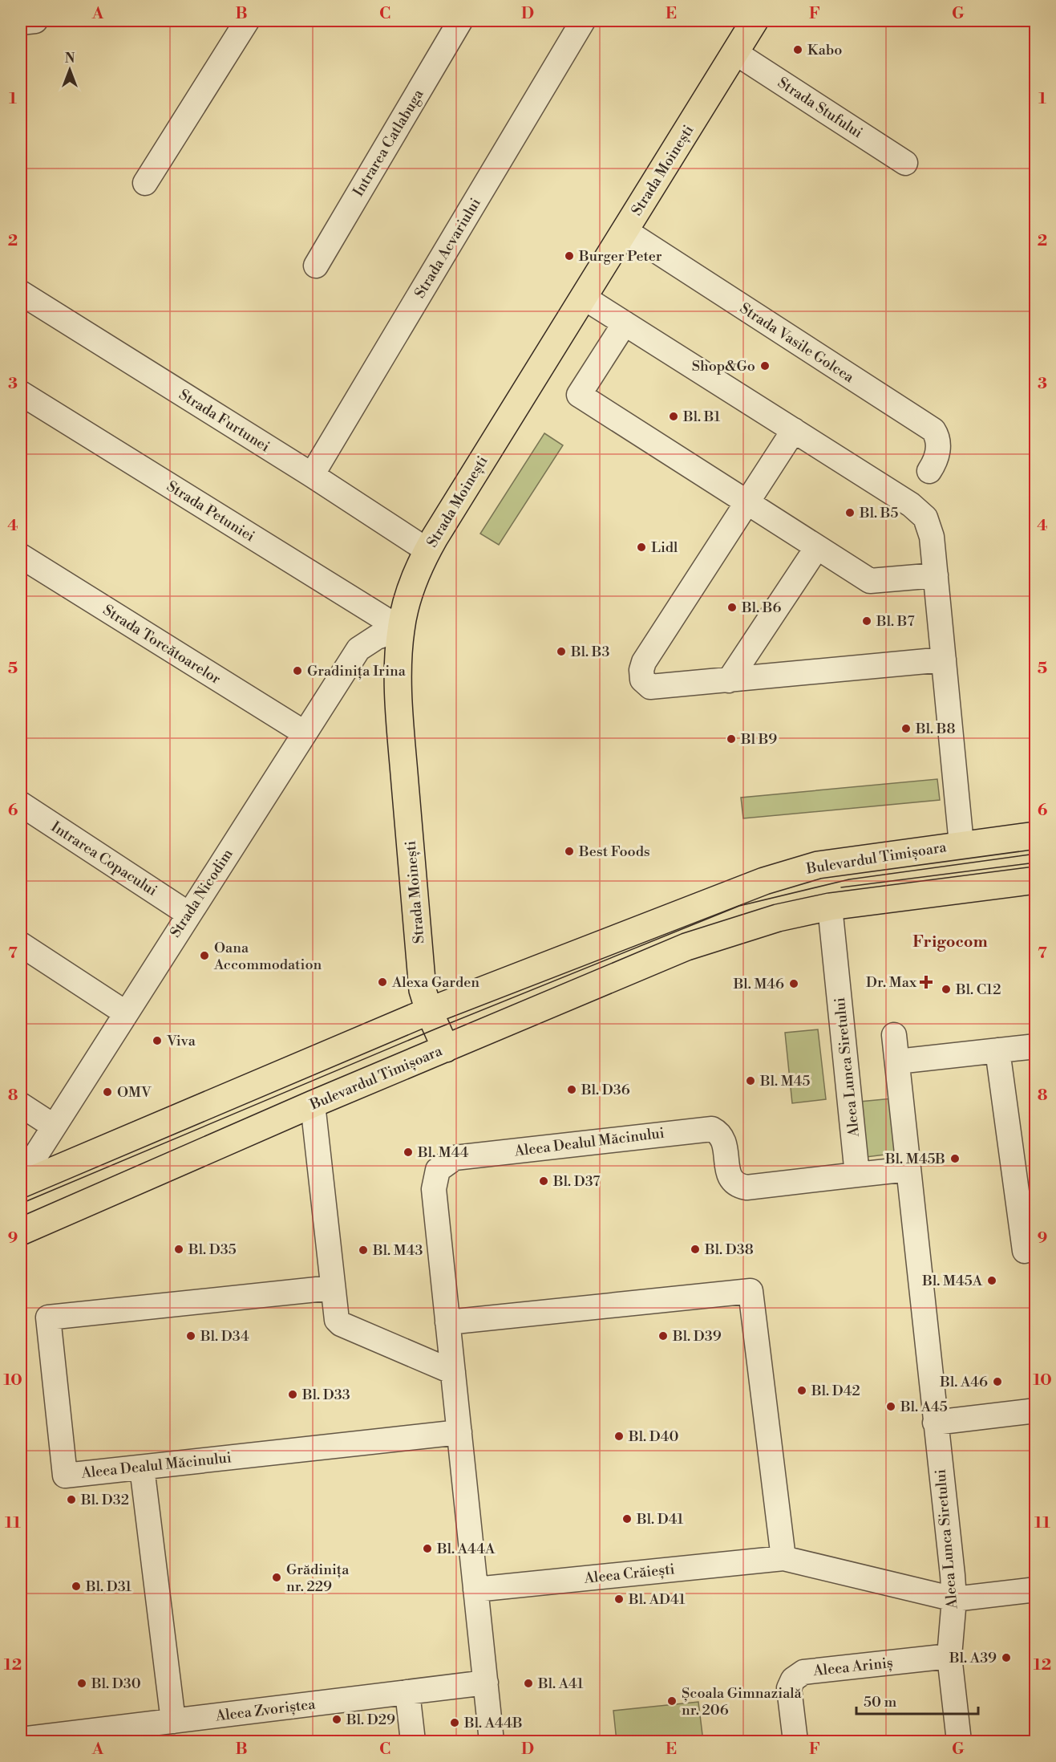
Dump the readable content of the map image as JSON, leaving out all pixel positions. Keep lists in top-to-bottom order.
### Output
{
  "streets": {
    "main road": ["Strada Moinești", "Bulevardul Timișoara"],
    "street": [
      "Strada Stufului",
      "Intrarea Catlabuga",
      "Strada Acvariului",
      "Strada Vasile Golcea",
      "Strada Furtunei",
      "Strada Petuniei",
      "Strada Torcătoarelor",
      "Intrarea Copacului",
      "Strada Nicodim",
      "Aleea Lunca Siretului",
      "Aleea Dealul Măcinului",
      "Aleea Crăiești",
      "Aleea Ariniș",
      "Aleea Zvoriștea"
    ]
  },
  "crossings": [
    ["Strada Stufului", "Strada Moinești"],
    ["Strada Moinești", "Strada Vasile Golcea"],
    ["Strada Moinești", "Strada Furtunei"],
    ["Strada Moinești", "Strada Petuniei"],
    ["Strada Moinești", "Bulevardul Timișoara"],
    ["Strada Moinești", "Strada Nicodim"],
    ["Strada Acvariului", "Strada Furtunei"],
    ["Strada Petuniei", "Strada Nicodim"],
    ["Strada Torcătoarelor", "Strada Nicodim"],
    ["Bulevardul Timișoara", "Aleea Lunca Siretului"],
    ["Intrarea Copacului", "Strada Nicodim"],
    ["Aleea Lunca Siretului", "Aleea Dealul Măcinului"],
    ["Aleea Lunca Siretului", "Aleea Crăiești"],
    ["Aleea Lunca Siretului", "Aleea Ariniș"],
    ["Aleea Dealul Măcinului", "Aleea Crăiești"],
    ["Aleea Dealul Măcinului", "Aleea Zvoriștea"]
  ],
  "districts": ["Frigocom"],
  "places": {
    "other": [
      "Kabo",
      "Burger Peter",
      "Shop&Go",
      "Bl. B1",
      "Bl. B5",
      "Lidl",
      "Bl. B6",
      "Bl. B7",
      "Bl. B3",
      "Gradinița Irina",
      "Bl. B8",
      "Bl B9",
      "Best Foods",
      "Oana Accommodation",
      "Alexa Garden",
      "Bl. M46",
      "Bl. C12",
      "Viva",
      "Bl. M45",
      "Bl. D36",
      "OMV",
      "Bl. M44",
      "Bl. M45B",
      "Bl. D37",
      "Bl. D35",
      "Bl. D38",
      "Bl. M43",
      "Bl. M45A",
      "Bl. D34",
      "Bl. D39",
      "Bl. A46",
      "Bl. D42",
      "Bl. D33",
      "Bl. A45",
      "Bl. D40",
      "Bl. D32",
      "Bl. D41",
      "Bl. A44A",
      "Grădinița nr. 229",
      "Bl. D31",
      "Bl. AD41",
      "Bl. A39",
      "Bl. D30",
      "Bl. A41",
      "Școala Gimnazială nr. 206",
      "Bl. D29",
      "Bl. A44B"
    ],
    "health": ["Dr. Max"]
  },
  "scale_bar": "50 m",
  "north": "top",
  "grid": {
    "columns": [
      "A",
      "B",
      "C",
      "D",
      "E",
      "F",
      "G"
    ],
    "rows": [
      "1",
      "2",
      "3",
      "4",
      "5",
      "6",
      "7",
      "8",
      "9",
      "10",
      "11",
      "12"
    ]
  }
}
